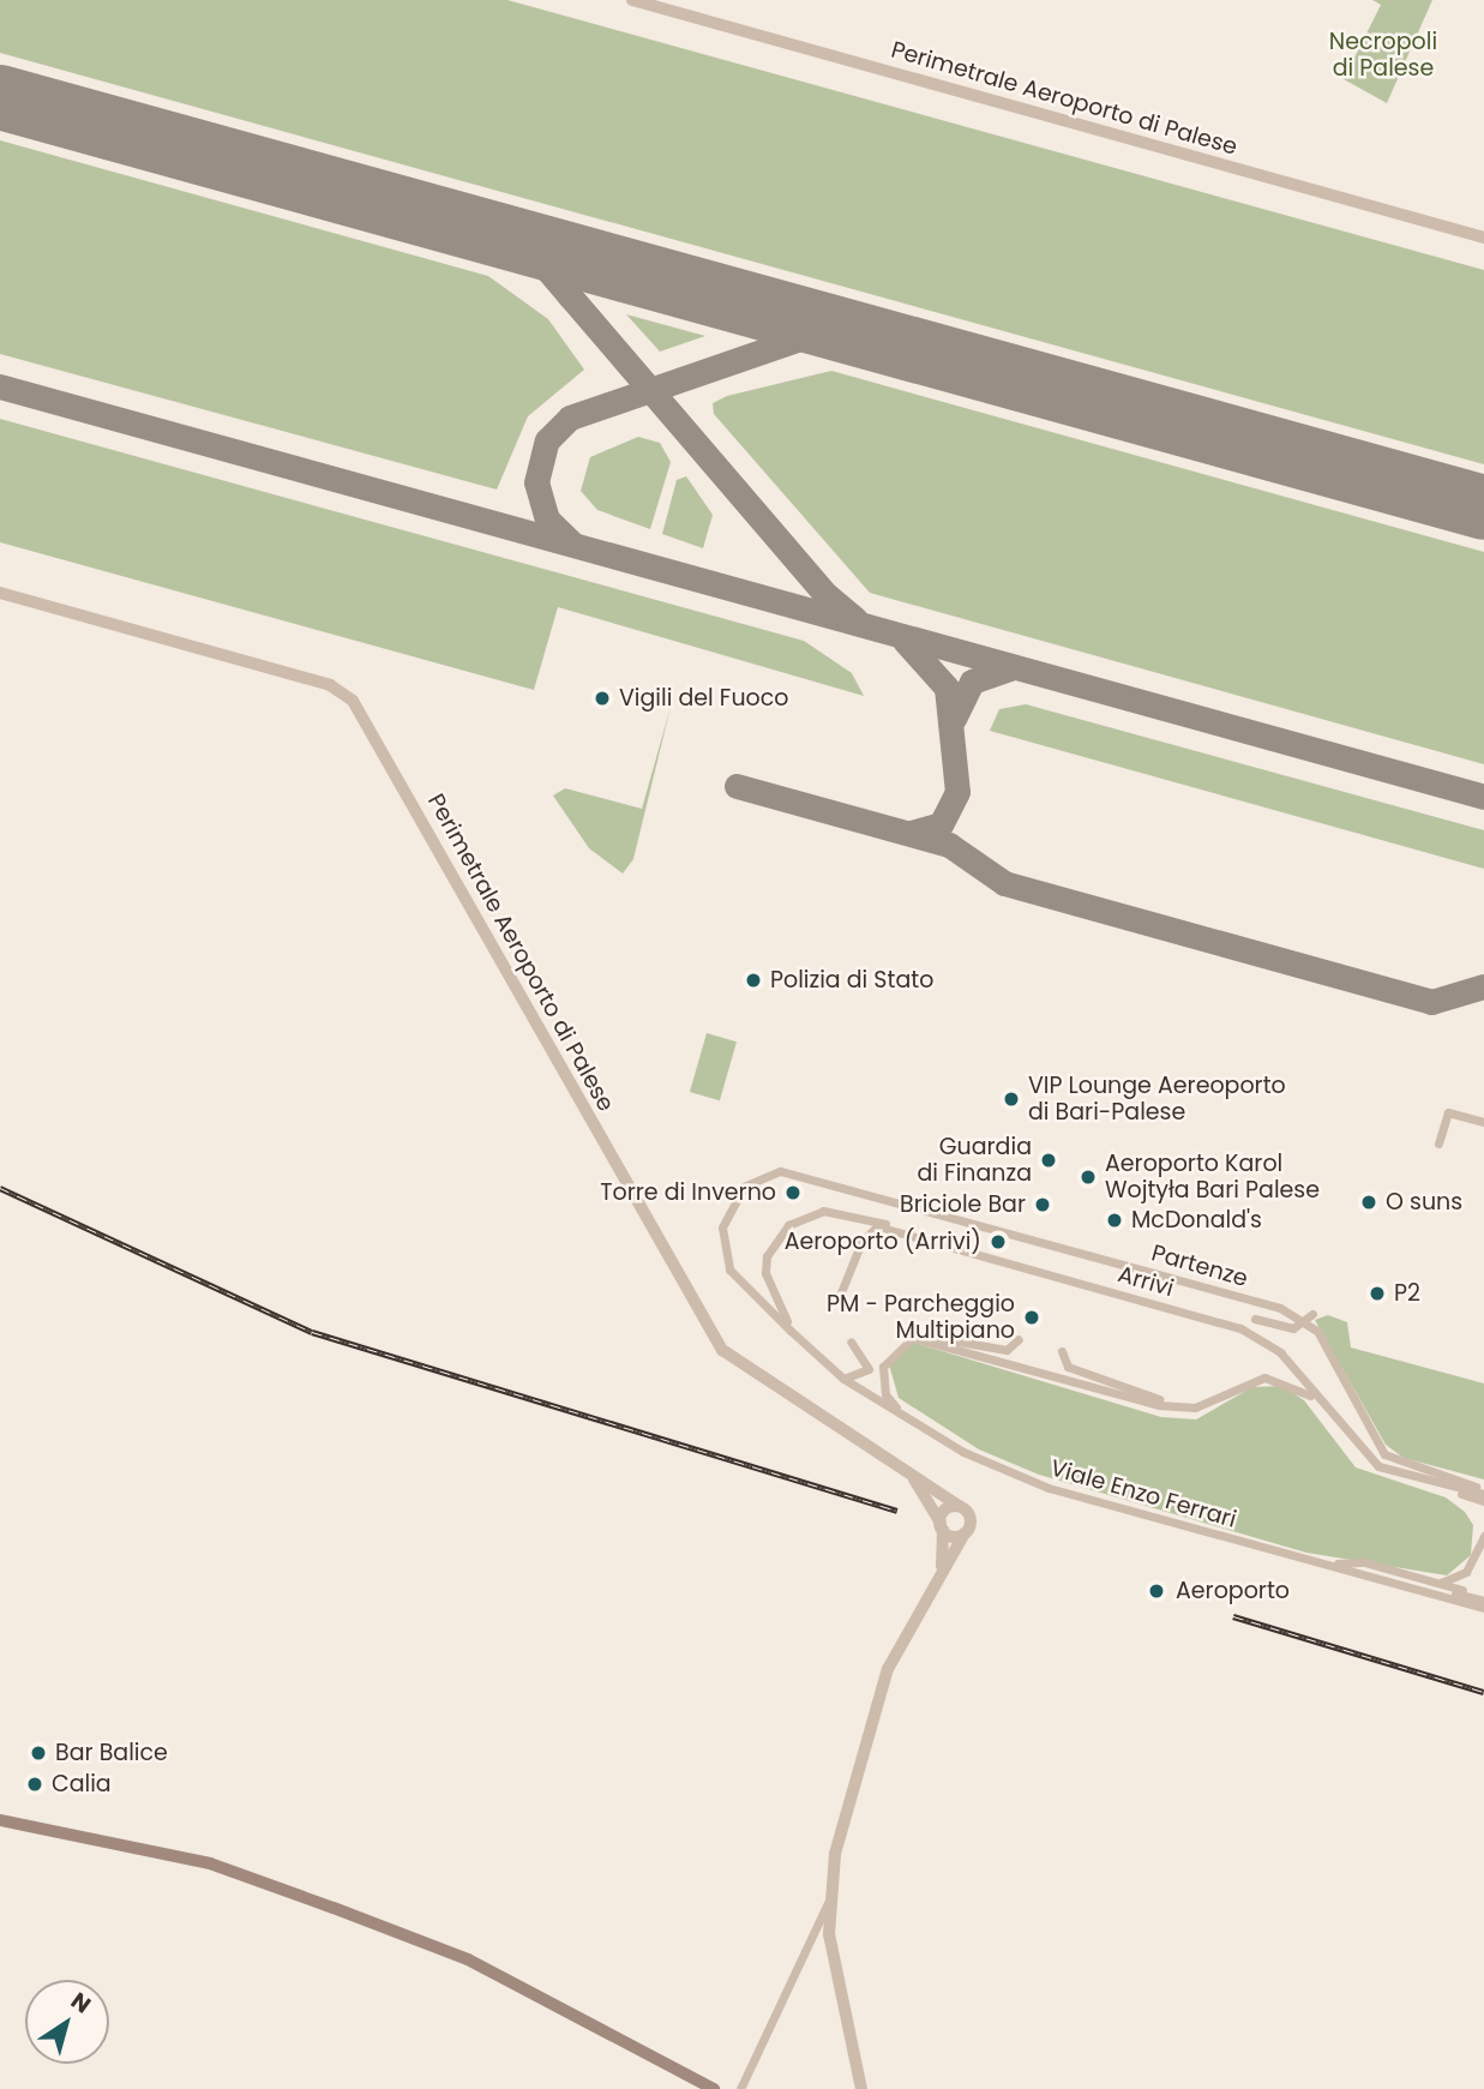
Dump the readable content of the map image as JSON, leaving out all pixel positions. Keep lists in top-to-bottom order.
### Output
{
  "streets": {
    "street": [
      "Perimetrale Aeroporto di Palese",
      "Partenze",
      "Arrivi",
      "Viale Enzo Ferrari"
    ]
  },
  "crossings": [
    ["Partenze", "Arrivi"],
    ["Partenze", "Viale Enzo Ferrari"]
  ],
  "parks": ["Necropoli di Palese"],
  "places": [
    "Vigili del Fuoco",
    "Polizia di Stato",
    "VIP Lounge Aereoporto di Bari-Palese",
    "Guardia di Finanza",
    "Aeroporto Karol Wojtyła Bari Palese",
    "Torre di Inverno",
    "O suns",
    "Briciole Bar",
    "McDonald's",
    "Aeroporto (Arrivi)",
    "P2",
    "PM - Parcheggio Multipiano",
    "Aeroporto",
    "Bar Balice",
    "Calia"
  ],
  "north": "top right"
}
